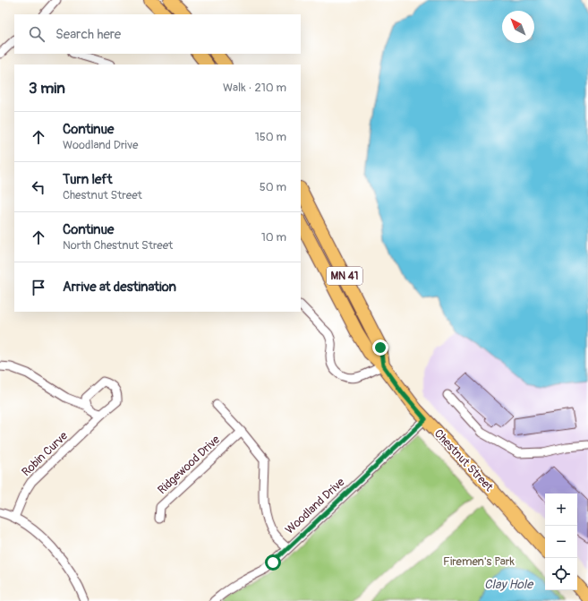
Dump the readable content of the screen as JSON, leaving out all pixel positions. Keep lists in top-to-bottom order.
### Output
{
  "streets": {
    "main road": ["MN 41", "Chestnut Street"],
    "street": ["Robin Curve", "Ridgewood Drive", "Woodland Drive"]
  },
  "crossings": [
    ["MN 41", "Chestnut Street"],
    ["Chestnut Street", "Woodland Drive"]
  ],
  "water": ["Clay Hole"],
  "parks": ["Firemen's Park"],
  "north": "top left",
  "page": {
    "search": "Search here",
    "heading": ["3 min", "Walk · 210 m"],
    "list": [
      ["Continue", "Woodland Drive", "150 m"],
      ["Turn left", "Chestnut Street", "50 m"],
      ["Continue", "North Chestnut Street", "10 m"],
      "Arrive at destination"
    ],
    "map_buttons": ["+", "−"]
  }
}
